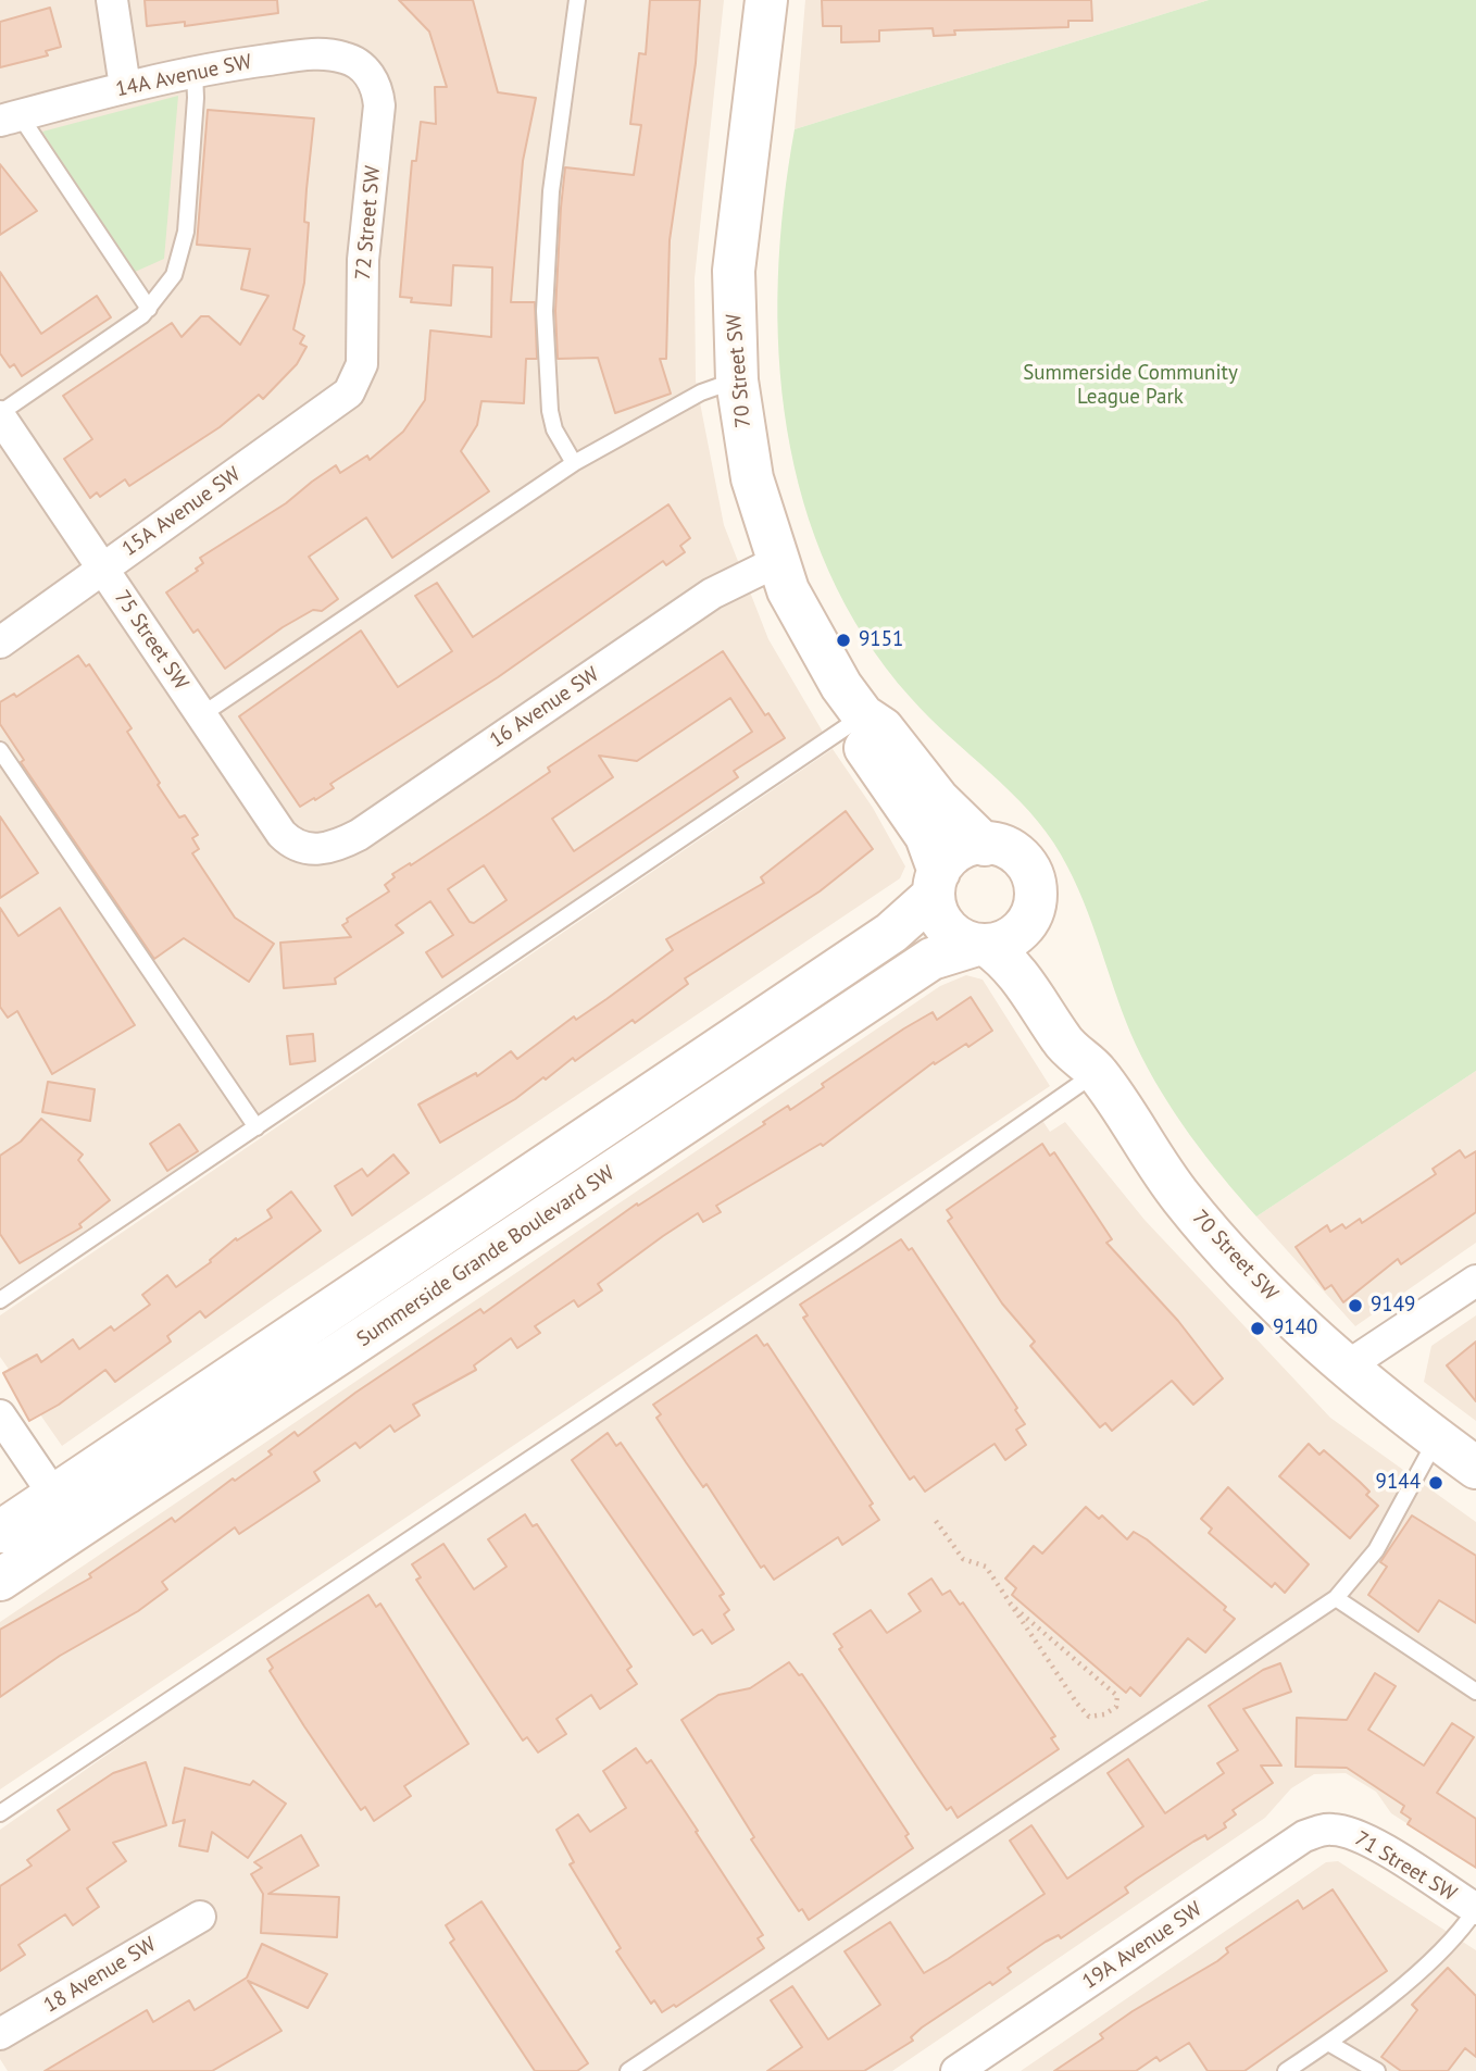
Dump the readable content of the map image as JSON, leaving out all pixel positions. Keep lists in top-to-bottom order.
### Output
{
  "streets": {
    "street": [
      "14A Avenue SW",
      "72 Street SW",
      "70 Street SW",
      "15A Avenue SW",
      "75 Street SW",
      "16 Avenue SW",
      "Summerside Grande Boulevard SW",
      "71 Street SW",
      "19A Avenue SW",
      "18 Avenue SW"
    ]
  },
  "crossings": [
    ["14A Avenue SW", "72 Street SW"],
    ["72 Street SW", "15A Avenue SW"],
    ["70 Street SW", "16 Avenue SW"],
    ["70 Street SW", "Summerside Grande Boulevard SW"],
    ["15A Avenue SW", "75 Street SW"],
    ["75 Street SW", "16 Avenue SW"],
    ["71 Street SW", "19A Avenue SW"]
  ],
  "parks": ["Summerside Community League Park"],
  "places": [
    "9151",
    "9149",
    "9140",
    "9144"
  ]
}
